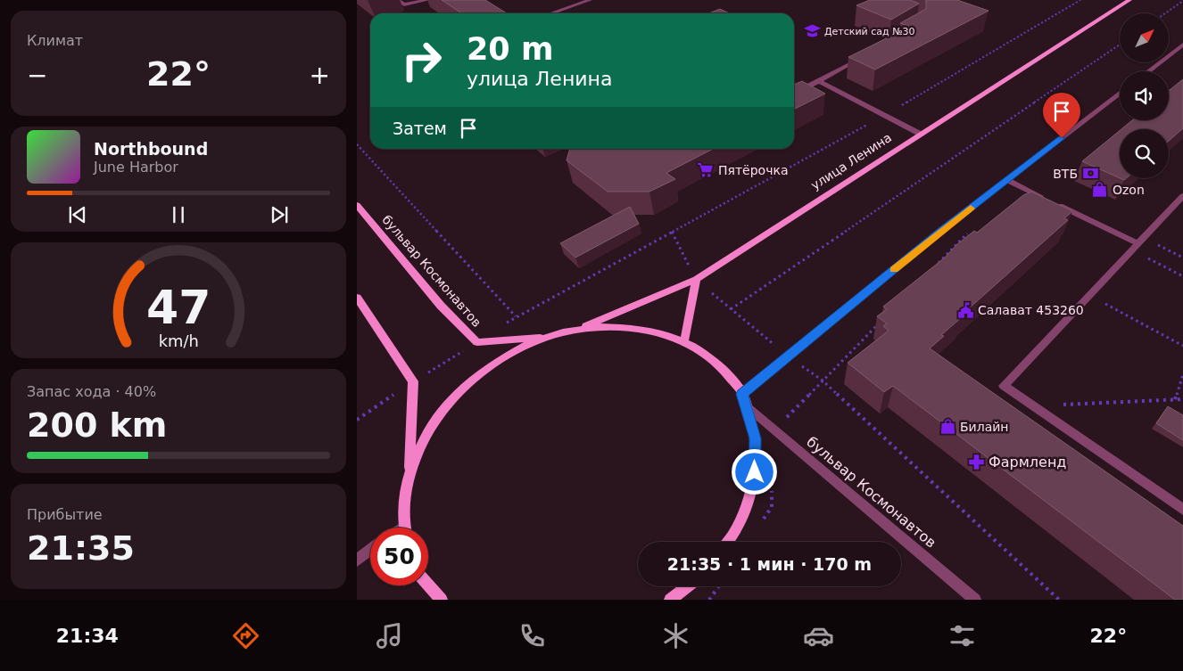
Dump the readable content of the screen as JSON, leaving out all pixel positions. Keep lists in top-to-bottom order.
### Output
{
  "streets": {
    "main road": ["улица Ленина", "бульвар Космонавтов"]
  },
  "crossings": [
    ["улица Ленина", "бульвар Космонавтов"]
  ],
  "places": {
    "school or university": ["Детский сад №30"],
    "supermarket": ["Пятёрочка"],
    "bank": ["ВТБ"],
    "shop": ["Ozon", "Билайн"],
    "public building": ["Салават 453260"],
    "pharmacy": ["Фармленд"]
  },
  "north": "top right",
  "page": {
    "tile": [
      "Климат",
      ["Запас хода · 40%", "200 km"],
      ["Прибытие", "21:35"]
    ],
    "turn": ["20 m", "улица Ленина"],
    "heat": ["−", "22°", "+"],
    "then": "Затем",
    "song": ["Northbound", "June Harbor"],
    "limit": "50",
    "trip": "21:35 · 1 мин · 170 m",
    "tabs": ["21:34", "22°"],
    "gauge": ["47", "km/h"]
  }
}
